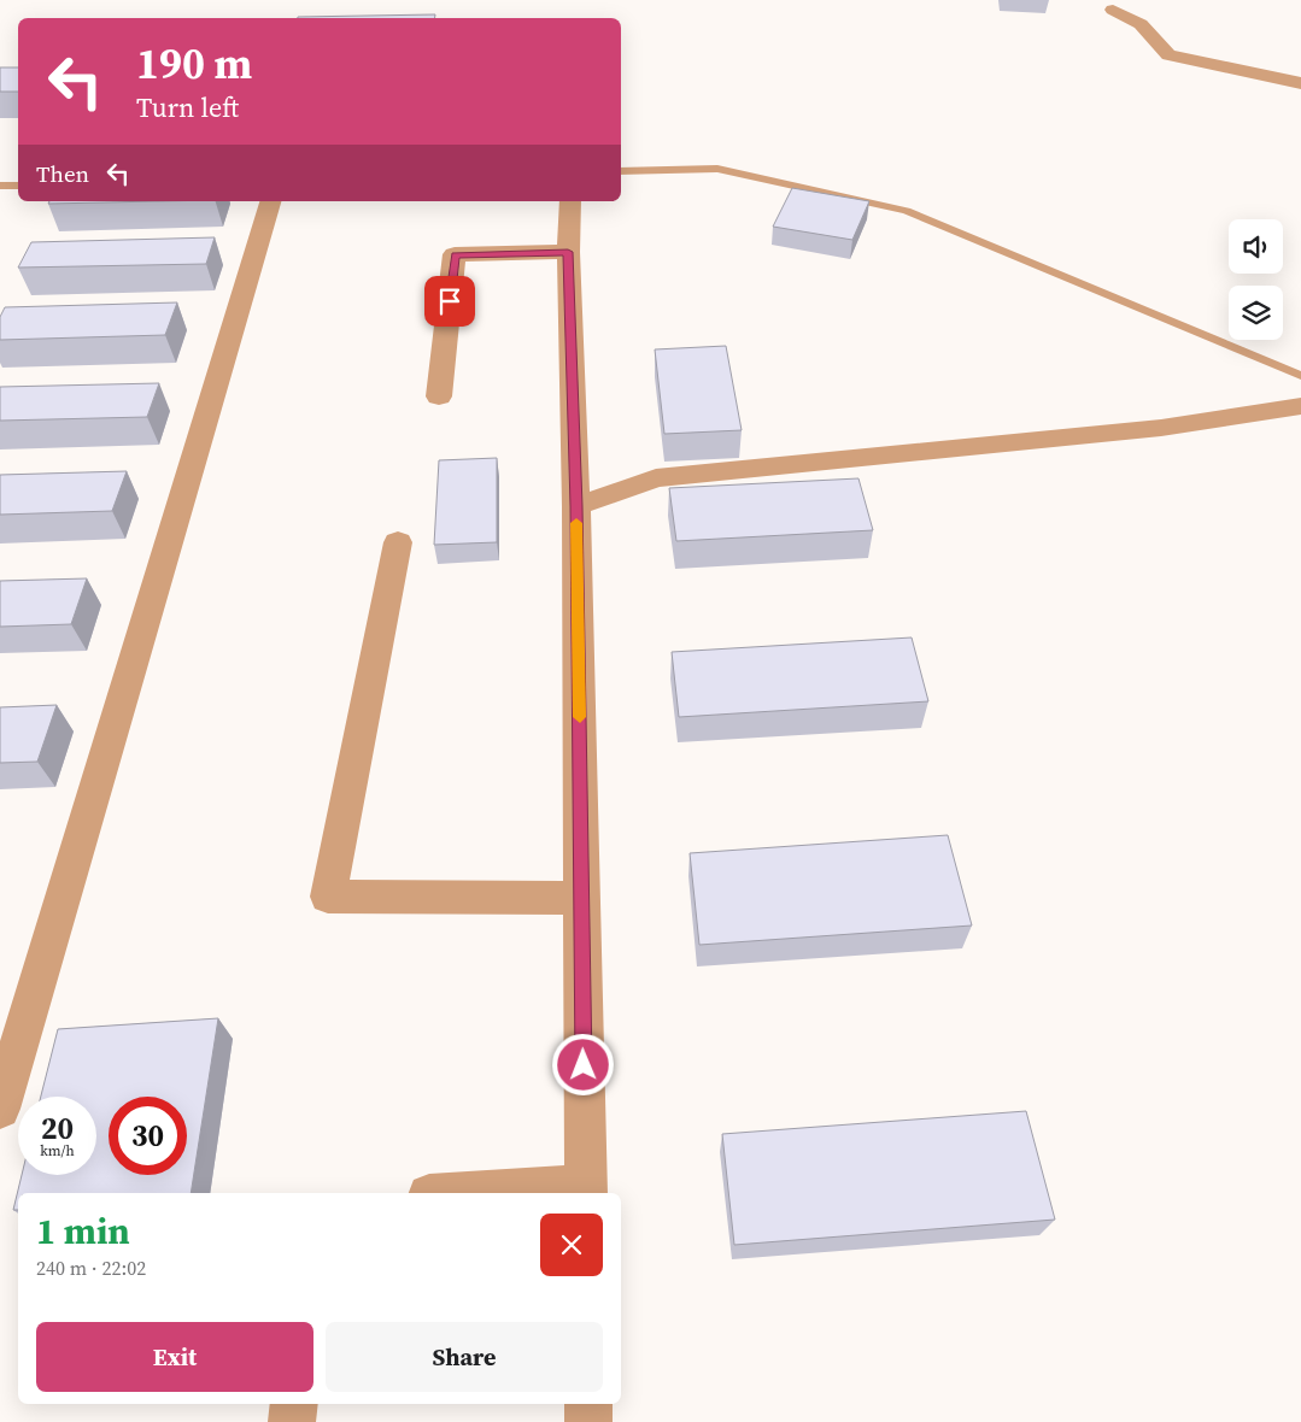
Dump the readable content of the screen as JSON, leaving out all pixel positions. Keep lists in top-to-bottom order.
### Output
{
  "page": {
    "turn": ["190 m", "Turn left"],
    "then": "Then",
    "speed": "20 km/h",
    "limit": "30",
    "heading": ["1 min", "240 m · 22:02"],
    "buttons": ["Exit", "Share"]
  }
}
